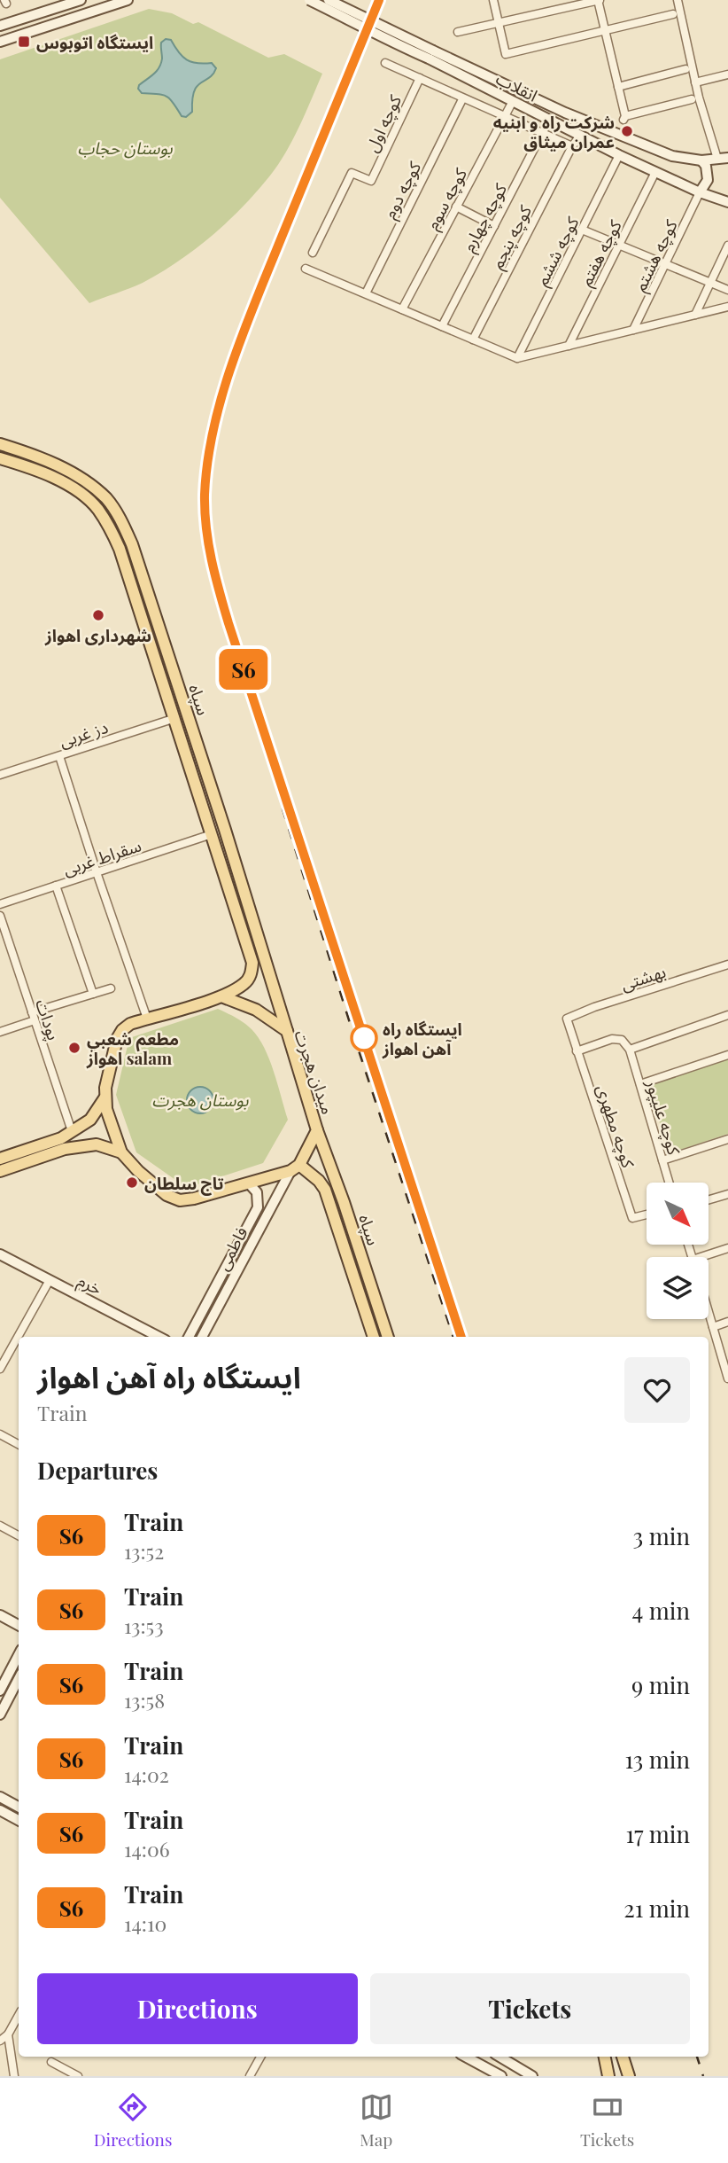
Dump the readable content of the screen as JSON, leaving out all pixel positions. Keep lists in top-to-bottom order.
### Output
{
  "streets": {
    "main road": [
      "انقلاب",
      "سپاه",
      "میدان هجرت",
      "فاطمی",
      "خرم"
    ],
    "street": [
      "کوچه اول",
      "کوچه دوم",
      "کوچه سوم",
      "کوچه چهارم",
      "کوچه پنجم",
      "کوچه ششم",
      "کوچه هفتم",
      "کوچه هشتم",
      "دز غربی",
      "سقراط غربی",
      "بهشتی",
      "پودات",
      "کوچه علیپور",
      "کوچه مطهری"
    ]
  },
  "crossings": [
    ["انقلاب", "کوچه سوم"],
    ["انقلاب", "کوچه چهارم"],
    ["انقلاب", "کوچه پنجم"],
    ["انقلاب", "کوچه ششم"],
    ["انقلاب", "کوچه هفتم"],
    ["انقلاب", "کوچه هشتم"],
    ["سپاه", "دز غربی"],
    ["سپاه", "سقراط غربی"],
    ["سپاه", "میدان هجرت"],
    ["سپاه", "فاطمی"],
    ["بهشتی", "کوچه مطهری"],
    ["میدان هجرت", "فاطمی"]
  ],
  "parks": ["بوستان حجاب", "بوستان هجرت"],
  "places": {
    "transit": ["ایستگاه اتوبوس"],
    "other": [
      "شرکت راه و ابنیه عمران میثاق",
      "شهرداری اهواز",
      "ایستگاه راه آهن اهواز",
      "مطعم شعبي اهواز salam",
      "تاج سلطان"
    ]
  },
  "north": "bottom right",
  "page": {
    "on_map": "S6",
    "heading": [
      ["ایستگاه راه آهن اهواز", "Train"],
      "Departures"
    ],
    "list": [
      {
        "mark": "S6",
        "name": "Train",
        "note": "13:52",
        "value": "3 min"
      },
      {
        "mark": "S6",
        "name": "Train",
        "note": "13:53",
        "value": "4 min"
      },
      {
        "mark": "S6",
        "name": "Train",
        "note": "13:58",
        "value": "9 min"
      },
      {
        "mark": "S6",
        "name": "Train",
        "note": "14:02",
        "value": "13 min"
      },
      {
        "mark": "S6",
        "name": "Train",
        "note": "14:06",
        "value": "17 min"
      },
      {
        "mark": "S6",
        "name": "Train",
        "note": "14:10",
        "value": "21 min"
      }
    ],
    "buttons": ["Directions", "Tickets"],
    "tabs": ["Directions", "Map", "Tickets"]
  }
}
